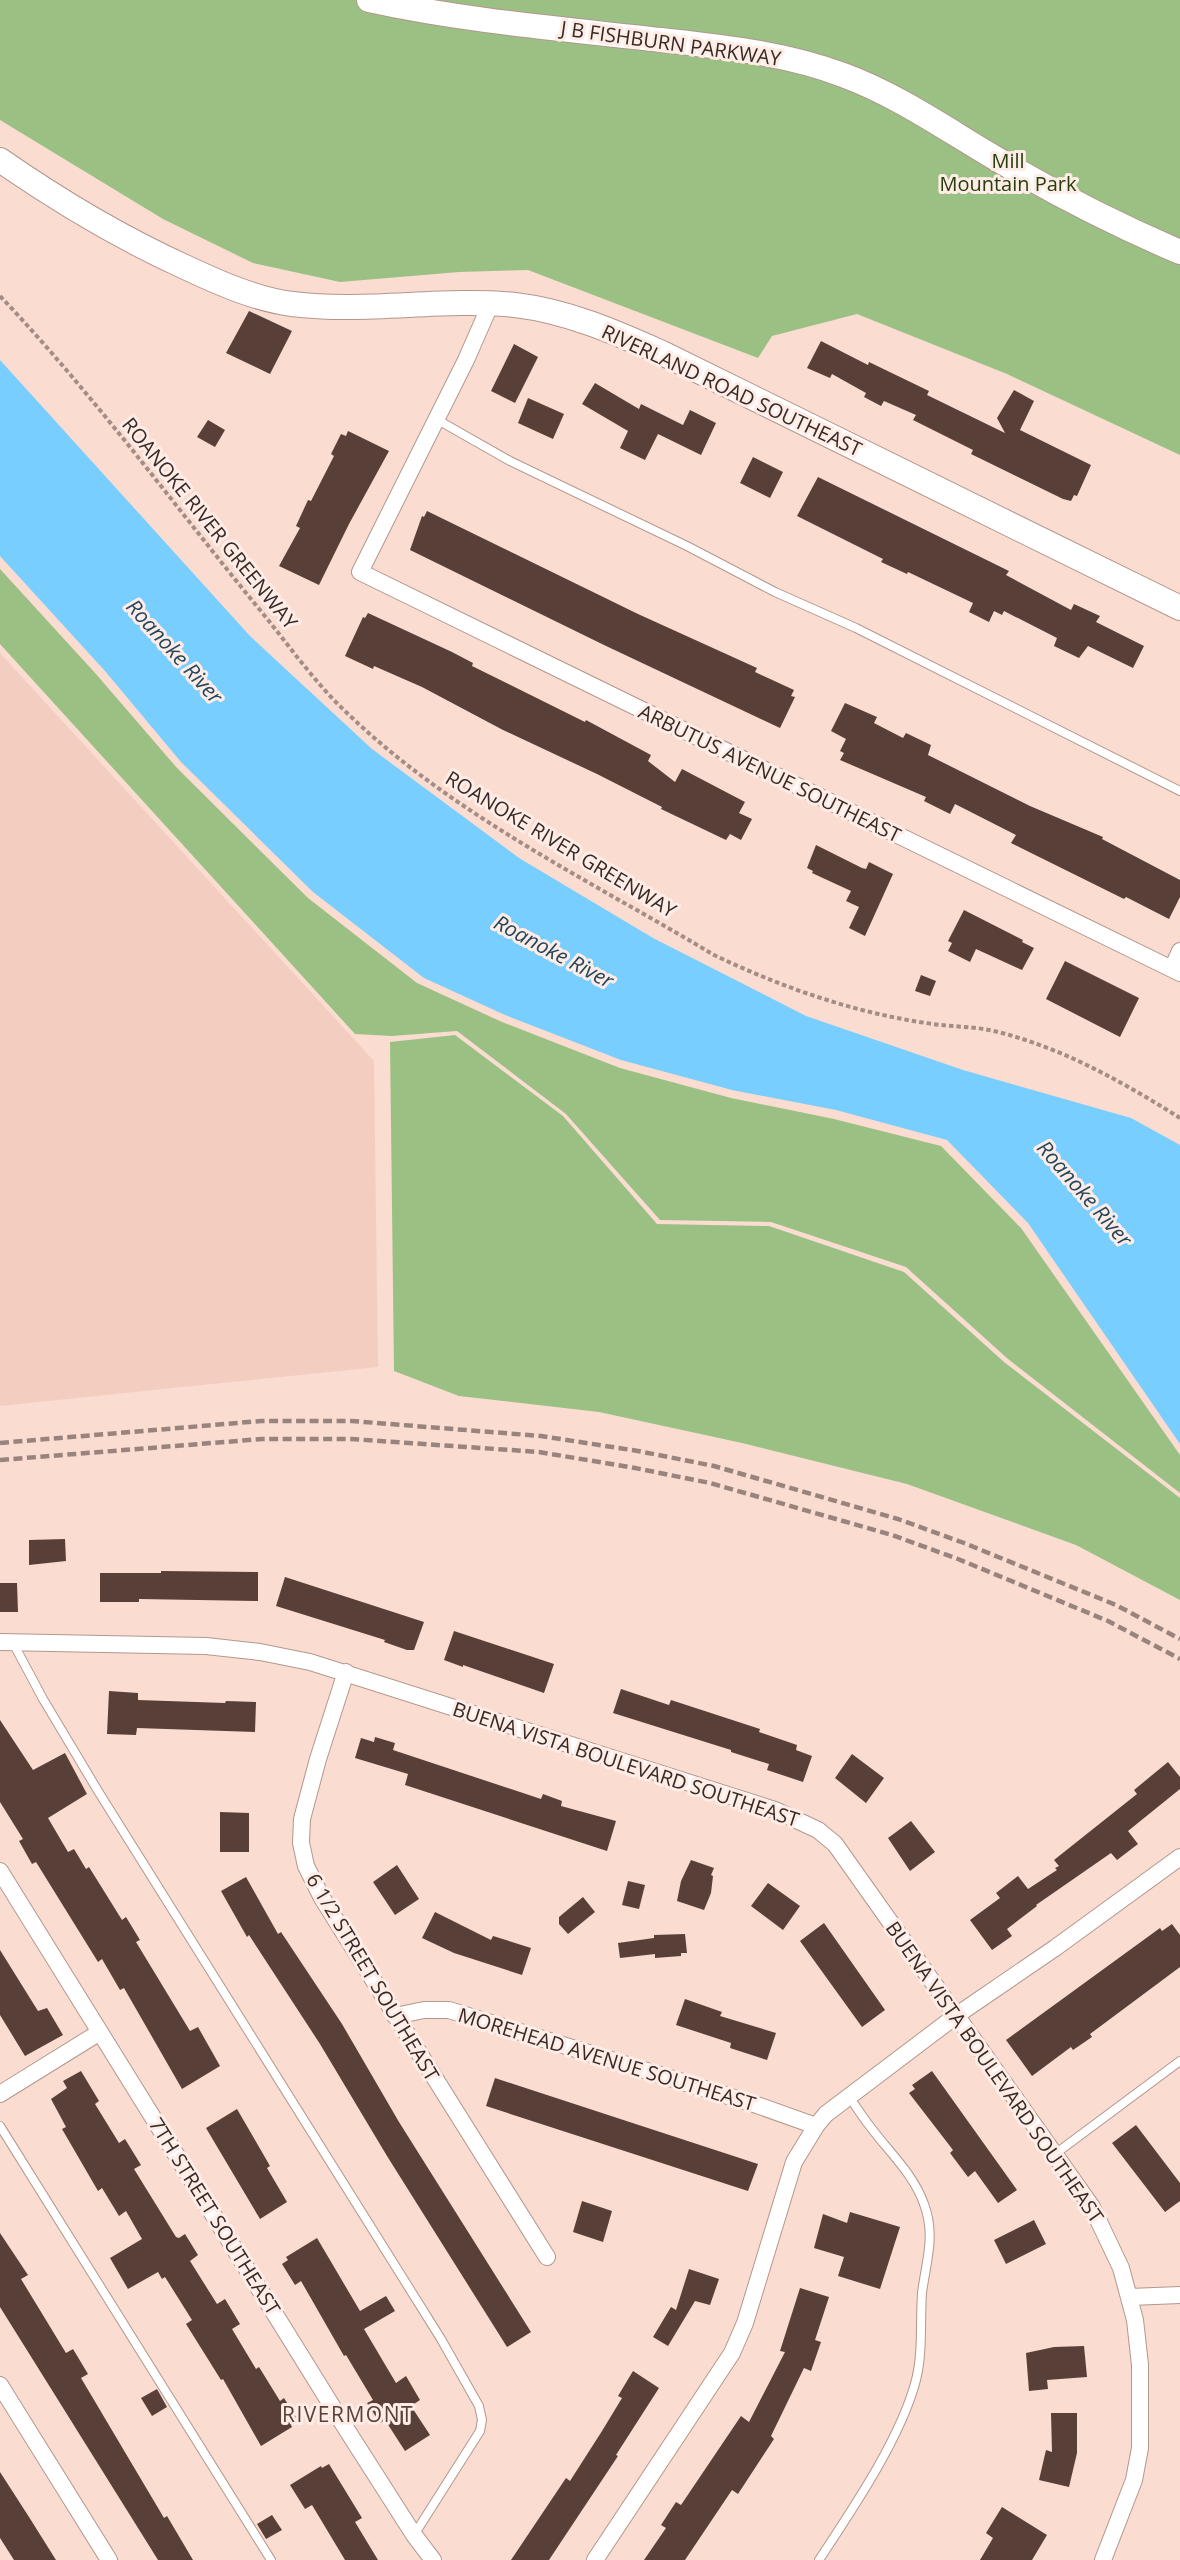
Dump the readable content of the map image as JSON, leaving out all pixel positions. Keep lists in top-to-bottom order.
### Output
{
  "streets": {
    "main road": ["J B FISHBURN PARKWAY", "RIVERLAND ROAD SOUTHEAST"],
    "street": [
      "ARBUTUS AVENUE SOUTHEAST",
      "BUENA VISTA BOULEVARD SOUTHEAST",
      "6 1/2 STREET SOUTHEAST",
      "MOREHEAD AVENUE SOUTHEAST",
      "7TH STREET SOUTHEAST"
    ],
    "path": ["ROANOKE RIVER GREENWAY"]
  },
  "crossings": [
    ["BUENA VISTA BOULEVARD SOUTHEAST", "6 1/2 STREET SOUTHEAST"],
    ["6 1/2 STREET SOUTHEAST", "MOREHEAD AVENUE SOUTHEAST"]
  ],
  "districts": ["RIVERMONT"],
  "water": ["Roanoke River"],
  "parks": ["Mill Mountain Park"]
}
